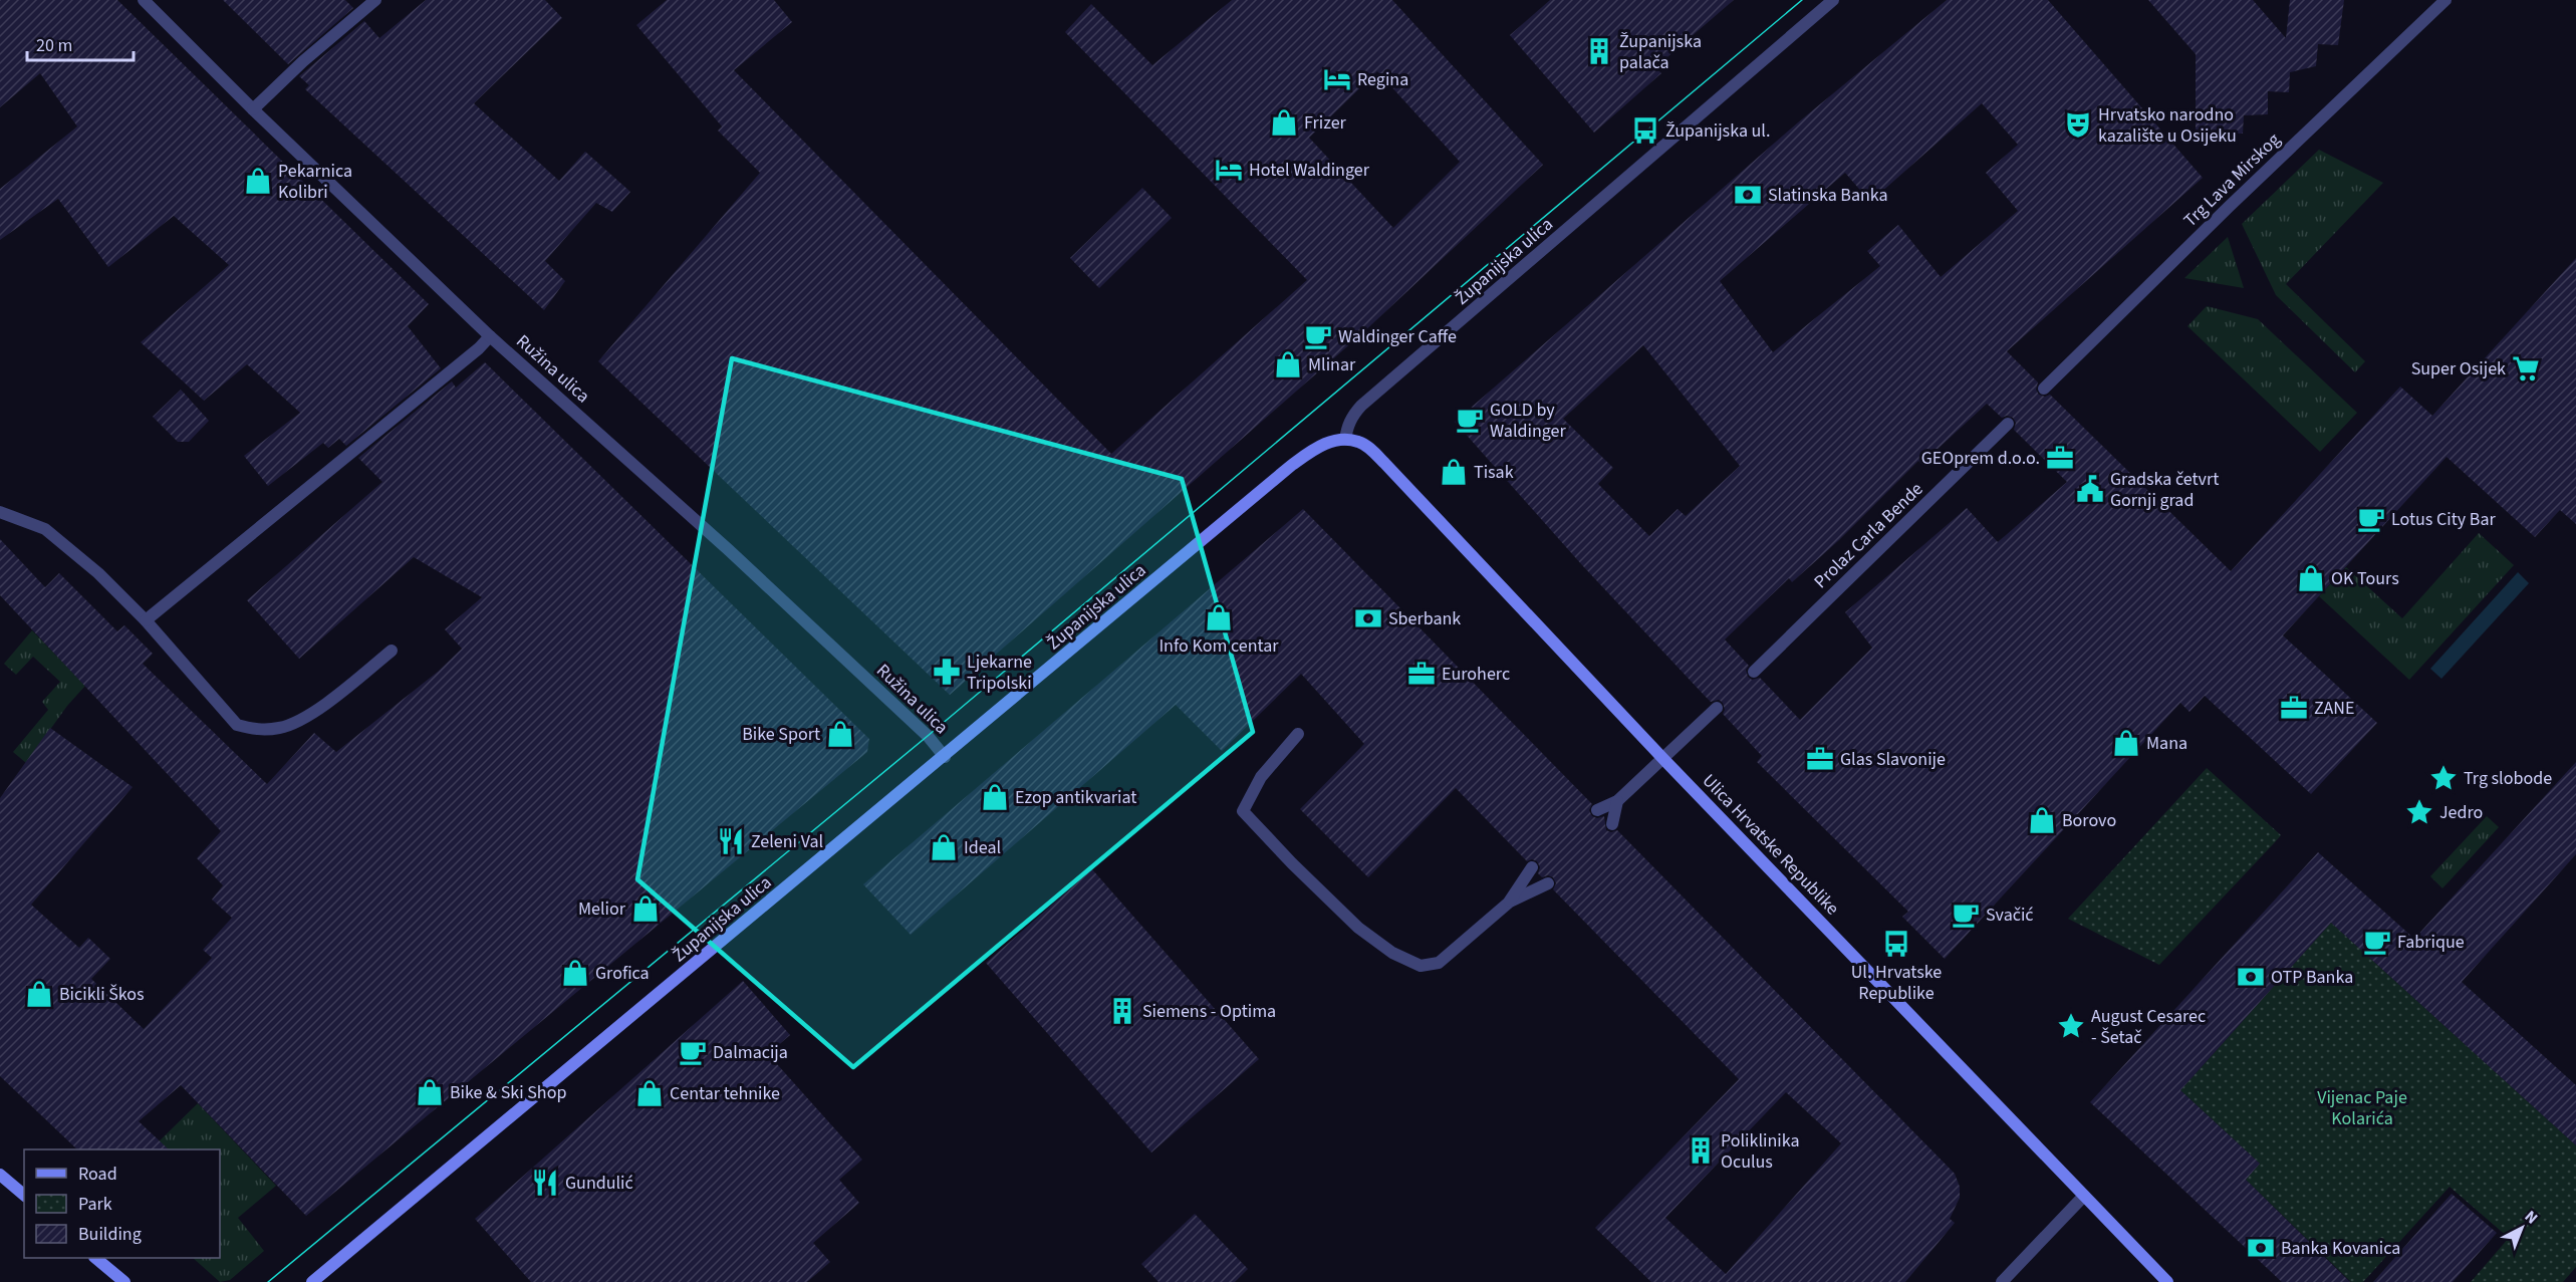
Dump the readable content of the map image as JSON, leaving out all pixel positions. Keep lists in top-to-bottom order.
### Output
{
  "streets": {
    "street": [
      "Trg Lava Mirskog",
      "Županijska ulica",
      "Ružina ulica",
      "Prolaz Carla Bende",
      "Ulica Hrvatske Republike"
    ]
  },
  "crossings": [
    ["Županijska ulica", "Ružina ulica"],
    ["Županijska ulica", "Ulica Hrvatske Republike"]
  ],
  "parks": ["Vijenac Paje Kolarića"],
  "places": {
    "building": ["Županijska palača", "Siemens - Optima", "Poliklinika Oculus"],
    "hotel": ["Regina", "Hotel Waldinger"],
    "shop": [
      "Frizer",
      "Pekarnica Kolibri",
      "Mlinar",
      "Tisak",
      "OK Tours",
      "Info Kom centar",
      "Bike Sport",
      "Mana",
      "Ezop antikvariat",
      "Borovo",
      "Ideal",
      "Melior",
      "Grofica",
      "Bicikli Škos",
      "Bike & Ski Shop",
      "Centar tehnike"
    ],
    "theatre": ["Hrvatsko narodno kazalište u Osijeku"],
    "bus stop": ["Županijska ul.", "Ul. Hrvatske Republike"],
    "bank": [
      "Slatinska Banka",
      "Sberbank",
      "OTP Banka",
      "Banka Kovanica"
    ],
    "cafe": [
      "Waldinger Caffe",
      "GOLD by Waldinger",
      "Lotus City Bar",
      "Svačić",
      "Fabrique",
      "Dalmacija"
    ],
    "supermarket": ["Super Osijek"],
    "office": [
      "GEOprem d.o.o.",
      "Euroherc",
      "ZANE",
      "Glas Slavonije"
    ],
    "public building": ["Gradska četvrt Gornji grad"],
    "pharmacy": ["Ljekarne Tripolski"],
    "place": ["Trg slobode", "Jedro", "August Cesarec - Šetač"],
    "restaurant": ["Zeleni Val", "Gundulić"]
  },
  "legend": ["Road", "Park", "Building"],
  "scale_bar": "20 m",
  "north": "top right"
}
